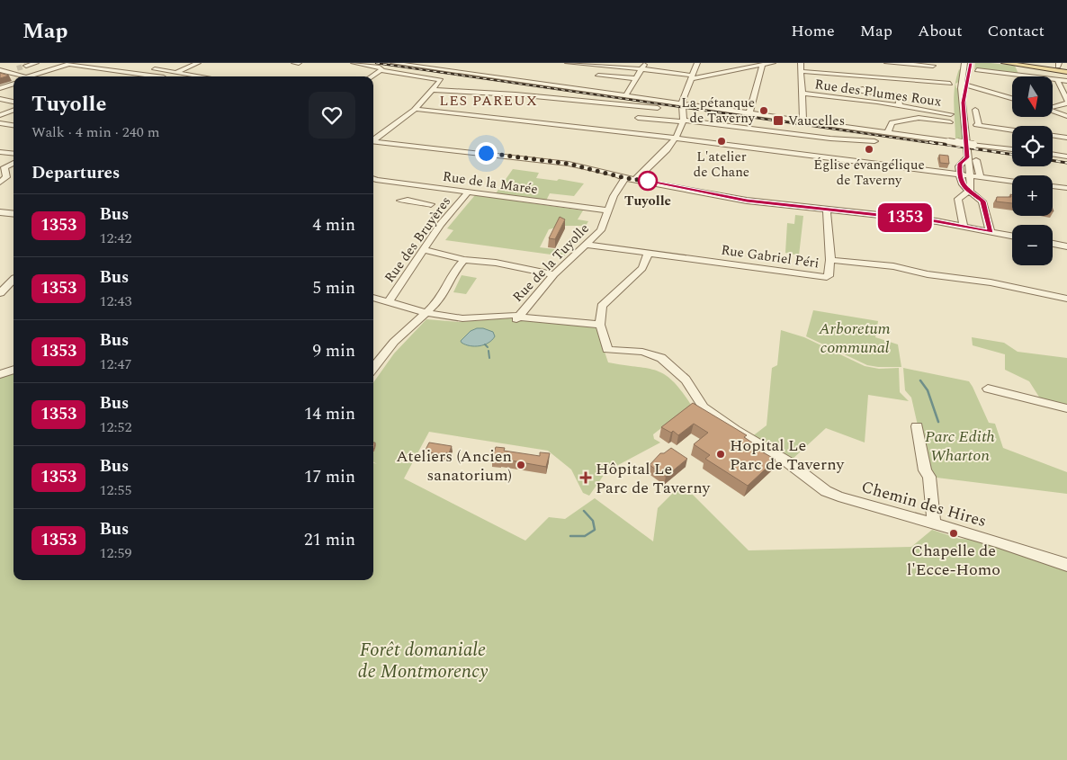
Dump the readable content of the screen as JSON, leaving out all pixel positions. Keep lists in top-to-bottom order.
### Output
{
  "streets": {
    "street": [
      "Rue des Plumes Roux",
      "Rue de la Marée",
      "Rue des Bruyères",
      "Rue Gabriel Péri",
      "Rue de la Tuyolle",
      "Chemin des Hires"
    ]
  },
  "crossings": [
    ["Rue de la Marée", "Rue des Bruyères"],
    ["Rue de la Marée", "Rue de la Tuyolle"],
    ["Rue Gabriel Péri", "Rue de la Tuyolle"]
  ],
  "districts": ["LES PAREUX"],
  "parks": ["Arboretum communal", "Parc Edith Wharton", "Forêt domaniale de Montmorency"],
  "places": {
    "other": [
      "La pétanque de Taverny",
      "L'atelier de Chane",
      "Église évangélique de Taverny",
      "Tuyolle",
      "Hopital Le Parc de Taverny",
      "Ateliers (Ancien sanatorium)",
      "Chapelle de l'Ecce-Homo"
    ],
    "transit": ["Vaucelles"],
    "health": ["Hôpital Le Parc de Taverny"]
  },
  "lines": ["bus line 1353"],
  "north": "bottom",
  "page": {
    "header": "Map",
    "nav": [
      "Home",
      "Map",
      "About",
      "Contact"
    ],
    "on_map": "1353",
    "map_buttons": ["+", "−"],
    "heading": [
      ["Tuyolle", "Walk · 4 min · 240 m"],
      "Departures"
    ],
    "list": [
      {
        "mark": "1353",
        "name": "Bus",
        "note": "12:42",
        "value": "4 min"
      },
      {
        "mark": "1353",
        "name": "Bus",
        "note": "12:43",
        "value": "5 min"
      },
      {
        "mark": "1353",
        "name": "Bus",
        "note": "12:47",
        "value": "9 min"
      },
      {
        "mark": "1353",
        "name": "Bus",
        "note": "12:52",
        "value": "14 min"
      },
      {
        "mark": "1353",
        "name": "Bus",
        "note": "12:55",
        "value": "17 min"
      },
      {
        "mark": "1353",
        "name": "Bus",
        "note": "12:59",
        "value": "21 min"
      }
    ]
  }
}
